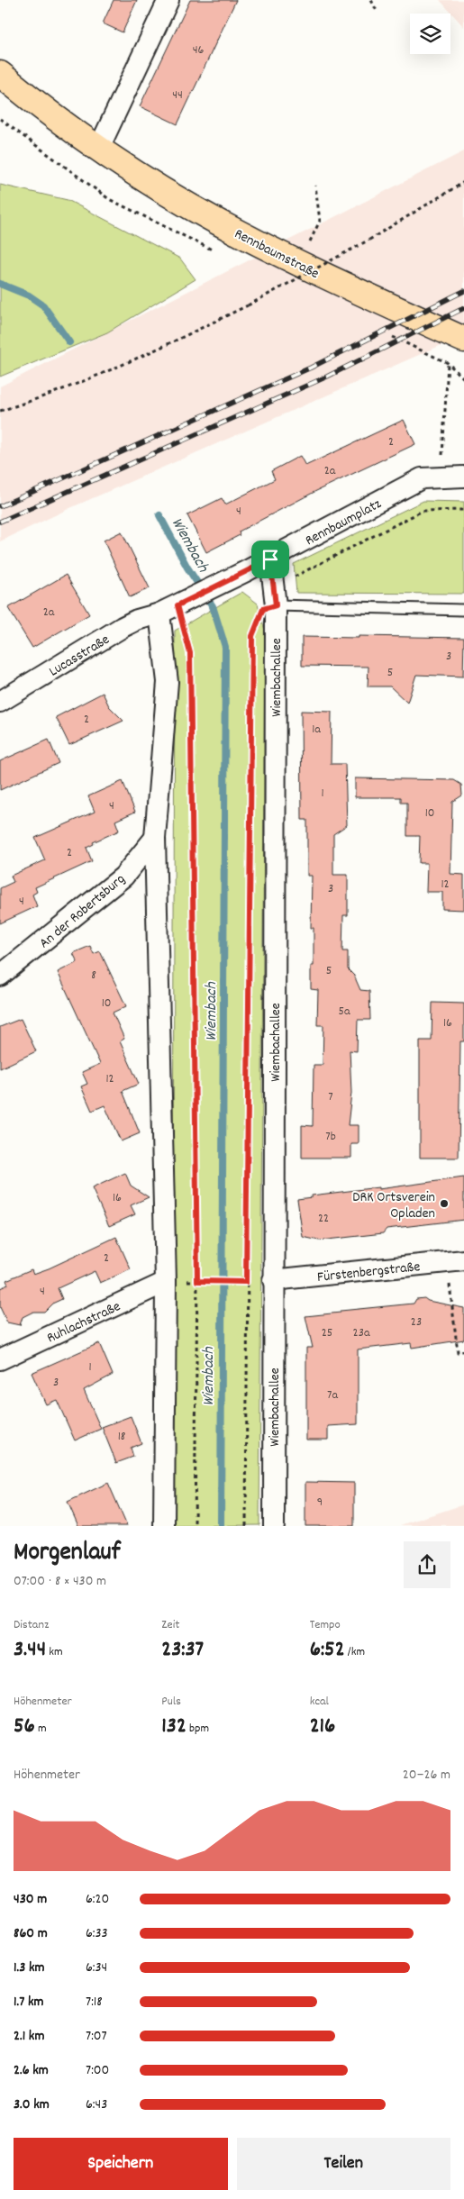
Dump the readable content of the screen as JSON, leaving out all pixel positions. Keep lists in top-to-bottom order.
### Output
{
  "streets": {
    "main road": ["Rennbaumstraße"],
    "street": [
      "Rennbaumplatz",
      "Lucasstraße",
      "Wiembachallee",
      "An der Robertsburg",
      "Fürstenbergstraße",
      "Ruhlachstraße"
    ]
  },
  "crossings": [
    ["Rennbaumplatz", "Lucasstraße"],
    ["Rennbaumplatz", "Wiembachallee"],
    ["Wiembachallee", "Fürstenbergstraße"]
  ],
  "water": ["Wiembach"],
  "places": ["DRK Ortsverein Opladen"],
  "house_numbers": [
    "46",
    "44",
    "2",
    "2a",
    "4",
    "2a",
    "3",
    "5",
    "2",
    "1a",
    "1",
    "4",
    "10",
    "2",
    "12",
    "3",
    "4",
    "5",
    "8",
    "10",
    "5a",
    "16",
    "12",
    "7",
    "7b",
    "16",
    "22",
    "2",
    "4",
    "23",
    "25",
    "23a",
    "1",
    "3",
    "7a",
    "18",
    "9"
  ],
  "page": {
    "heading": ["Morgenlauf", "07:00 · 8 × 430 m"],
    "stats": [
      ["Distanz", "3.44 km"],
      ["Zeit", "23:37"],
      ["Tempo", "6:52 /km"],
      ["Höhenmeter", "56 m"],
      ["Puls", "132 bpm"],
      ["kcal", "216"]
    ],
    "chart": ["Höhenmeter", "20–26 m"],
    "list": [
      {
        "name": "430 m",
        "note": "6:20"
      },
      {
        "name": "860 m",
        "note": "6:33"
      },
      {
        "name": "1.3 km",
        "note": "6:34"
      },
      {
        "name": "1.7 km",
        "note": "7:18"
      },
      {
        "name": "2.1 km",
        "note": "7:07"
      },
      {
        "name": "2.6 km",
        "note": "7:00"
      },
      {
        "name": "3.0 km",
        "note": "6:43"
      }
    ],
    "buttons": ["Speichern", "Teilen"]
  }
}
